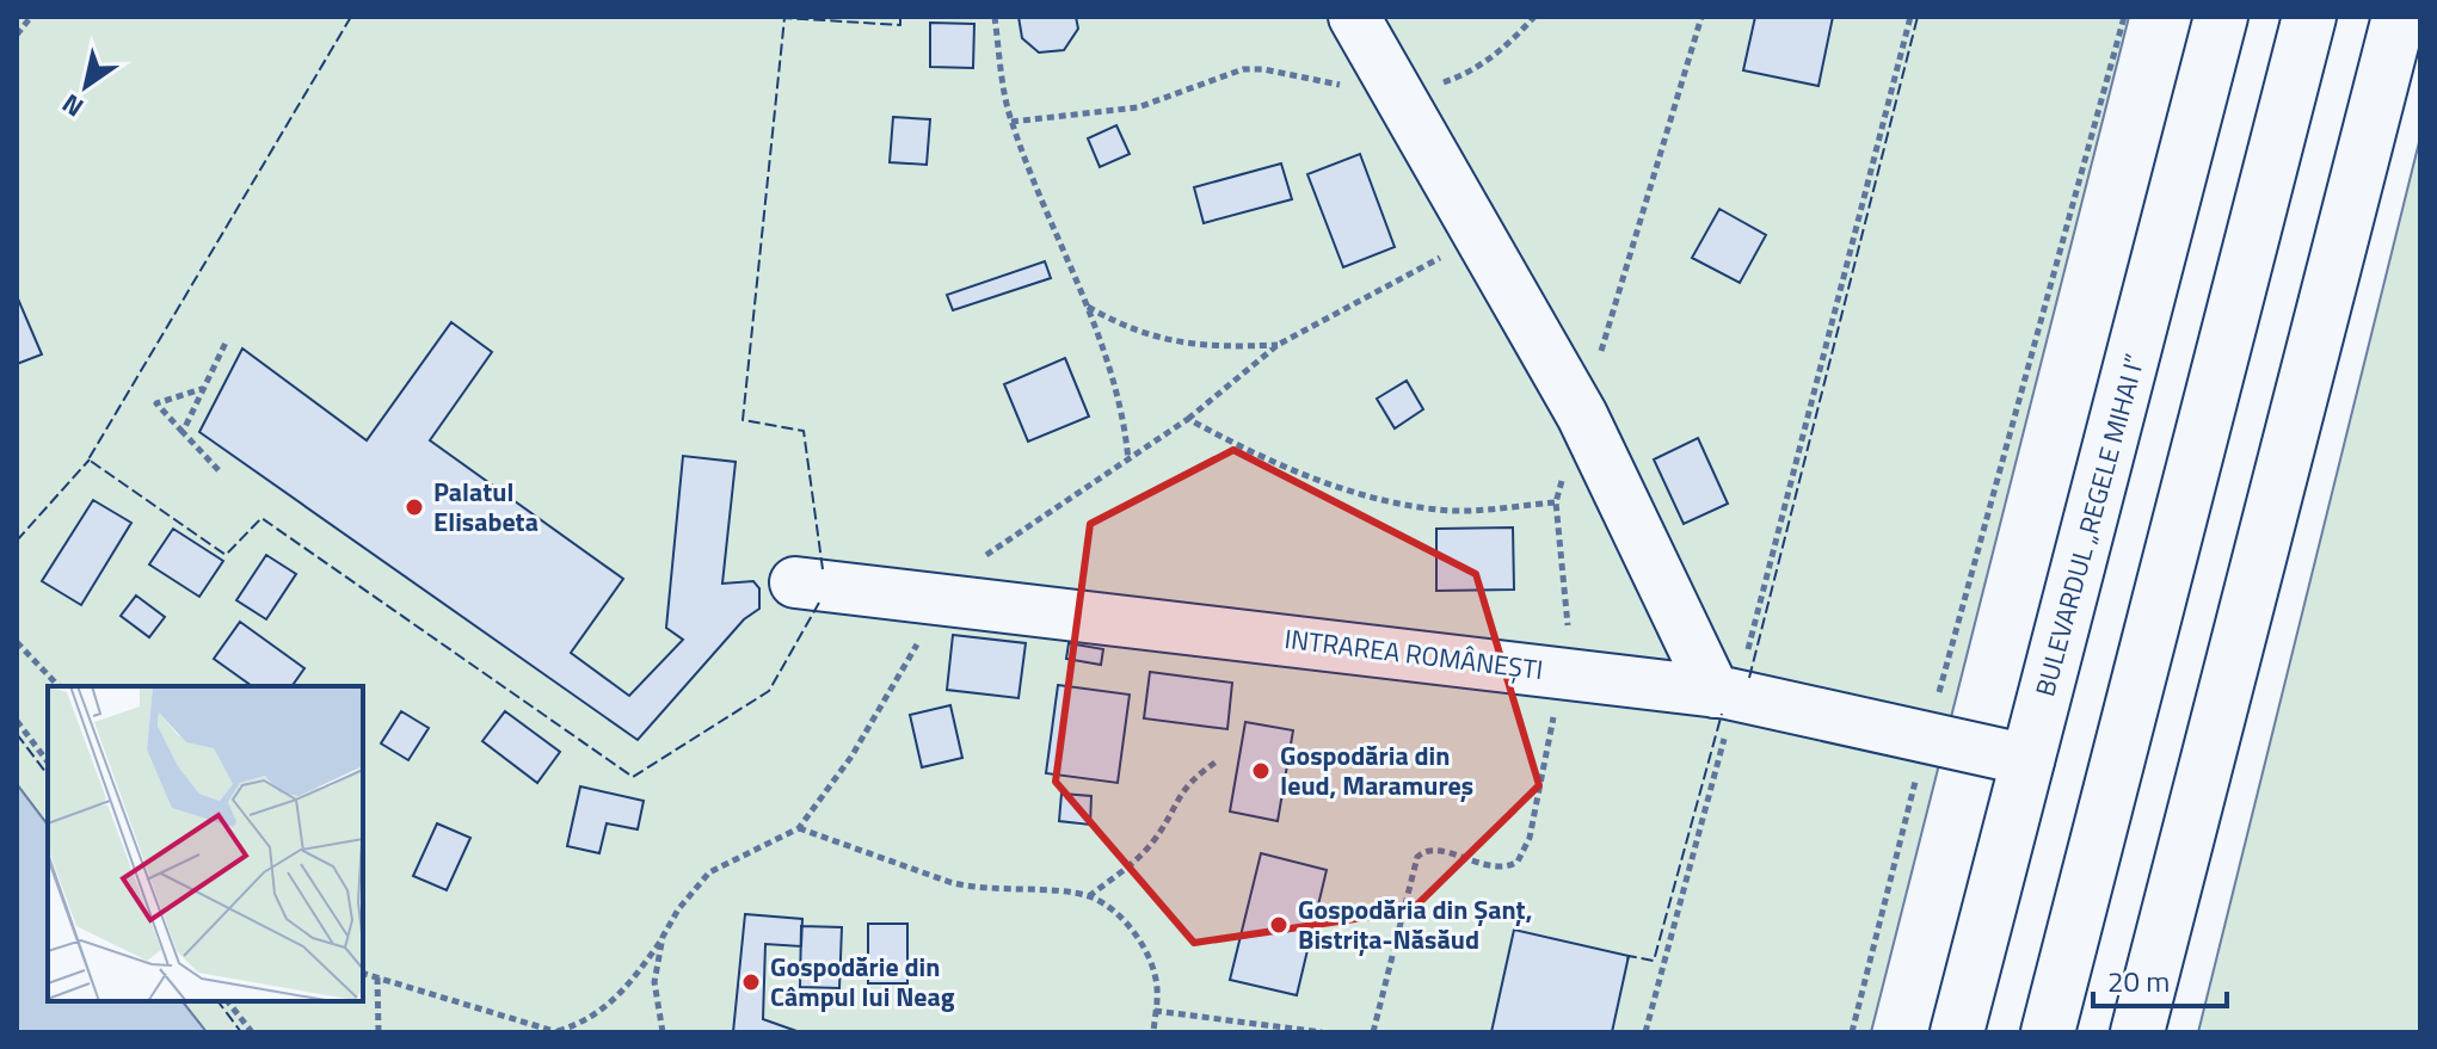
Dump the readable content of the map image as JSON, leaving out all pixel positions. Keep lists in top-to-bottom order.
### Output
{
  "streets": {
    "main road": ["BULEVARDUL „REGELE MIHAI I”"],
    "street": ["INTRAREA ROMÂNEȘTI"]
  },
  "crossings": [
    ["BULEVARDUL „REGELE MIHAI I”", "INTRAREA ROMÂNEȘTI"]
  ],
  "places": [
    "Palatul Elisabeta",
    "Gospodăria din Ieud, Maramureș",
    "Gospodăria din Șanț, Bistrița-Năsăud",
    "Gospodărie din Câmpul lui Neag"
  ],
  "scale_bar": "20 m",
  "north": "bottom left"
}
